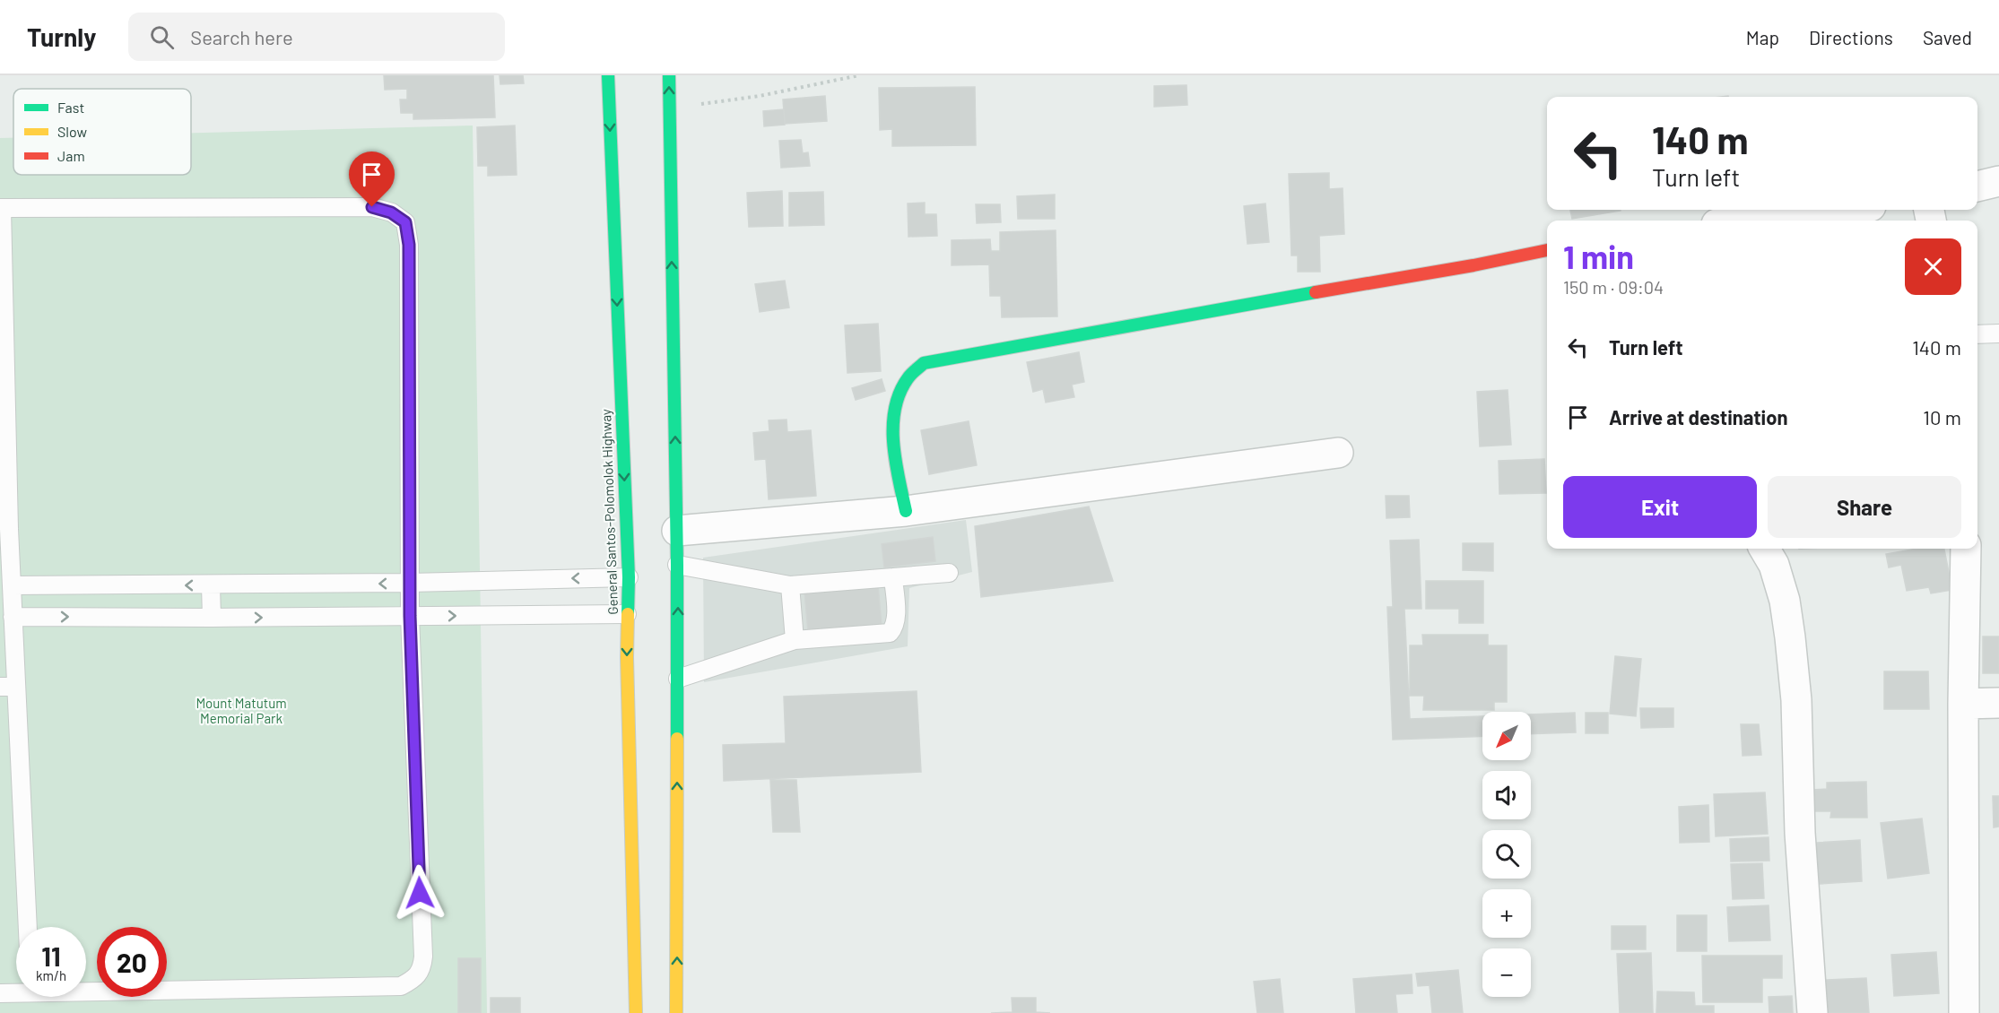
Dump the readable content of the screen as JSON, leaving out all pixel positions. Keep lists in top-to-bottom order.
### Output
{
  "streets": {
    "main road": ["General Santos-Polomolok Highway"]
  },
  "parks": ["Mount Matutum Memorial Park"],
  "legend": ["Fast", "Slow", "Jam"],
  "north": "bottom left",
  "page": {
    "header": "Turnly",
    "search": "Search here",
    "nav": ["Map", "Directions", "Saved"],
    "turn": ["140 m", "Turn left"],
    "heading": ["1 min", "150 m · 09:04"],
    "list": [
      {
        "name": "Turn left",
        "value": "140 m"
      },
      {
        "name": "Arrive at destination",
        "value": "10 m"
      }
    ],
    "buttons": ["Exit", "Share"],
    "map_buttons": ["+", "−"],
    "speed": "11 km/h",
    "limit": "20"
  }
}
